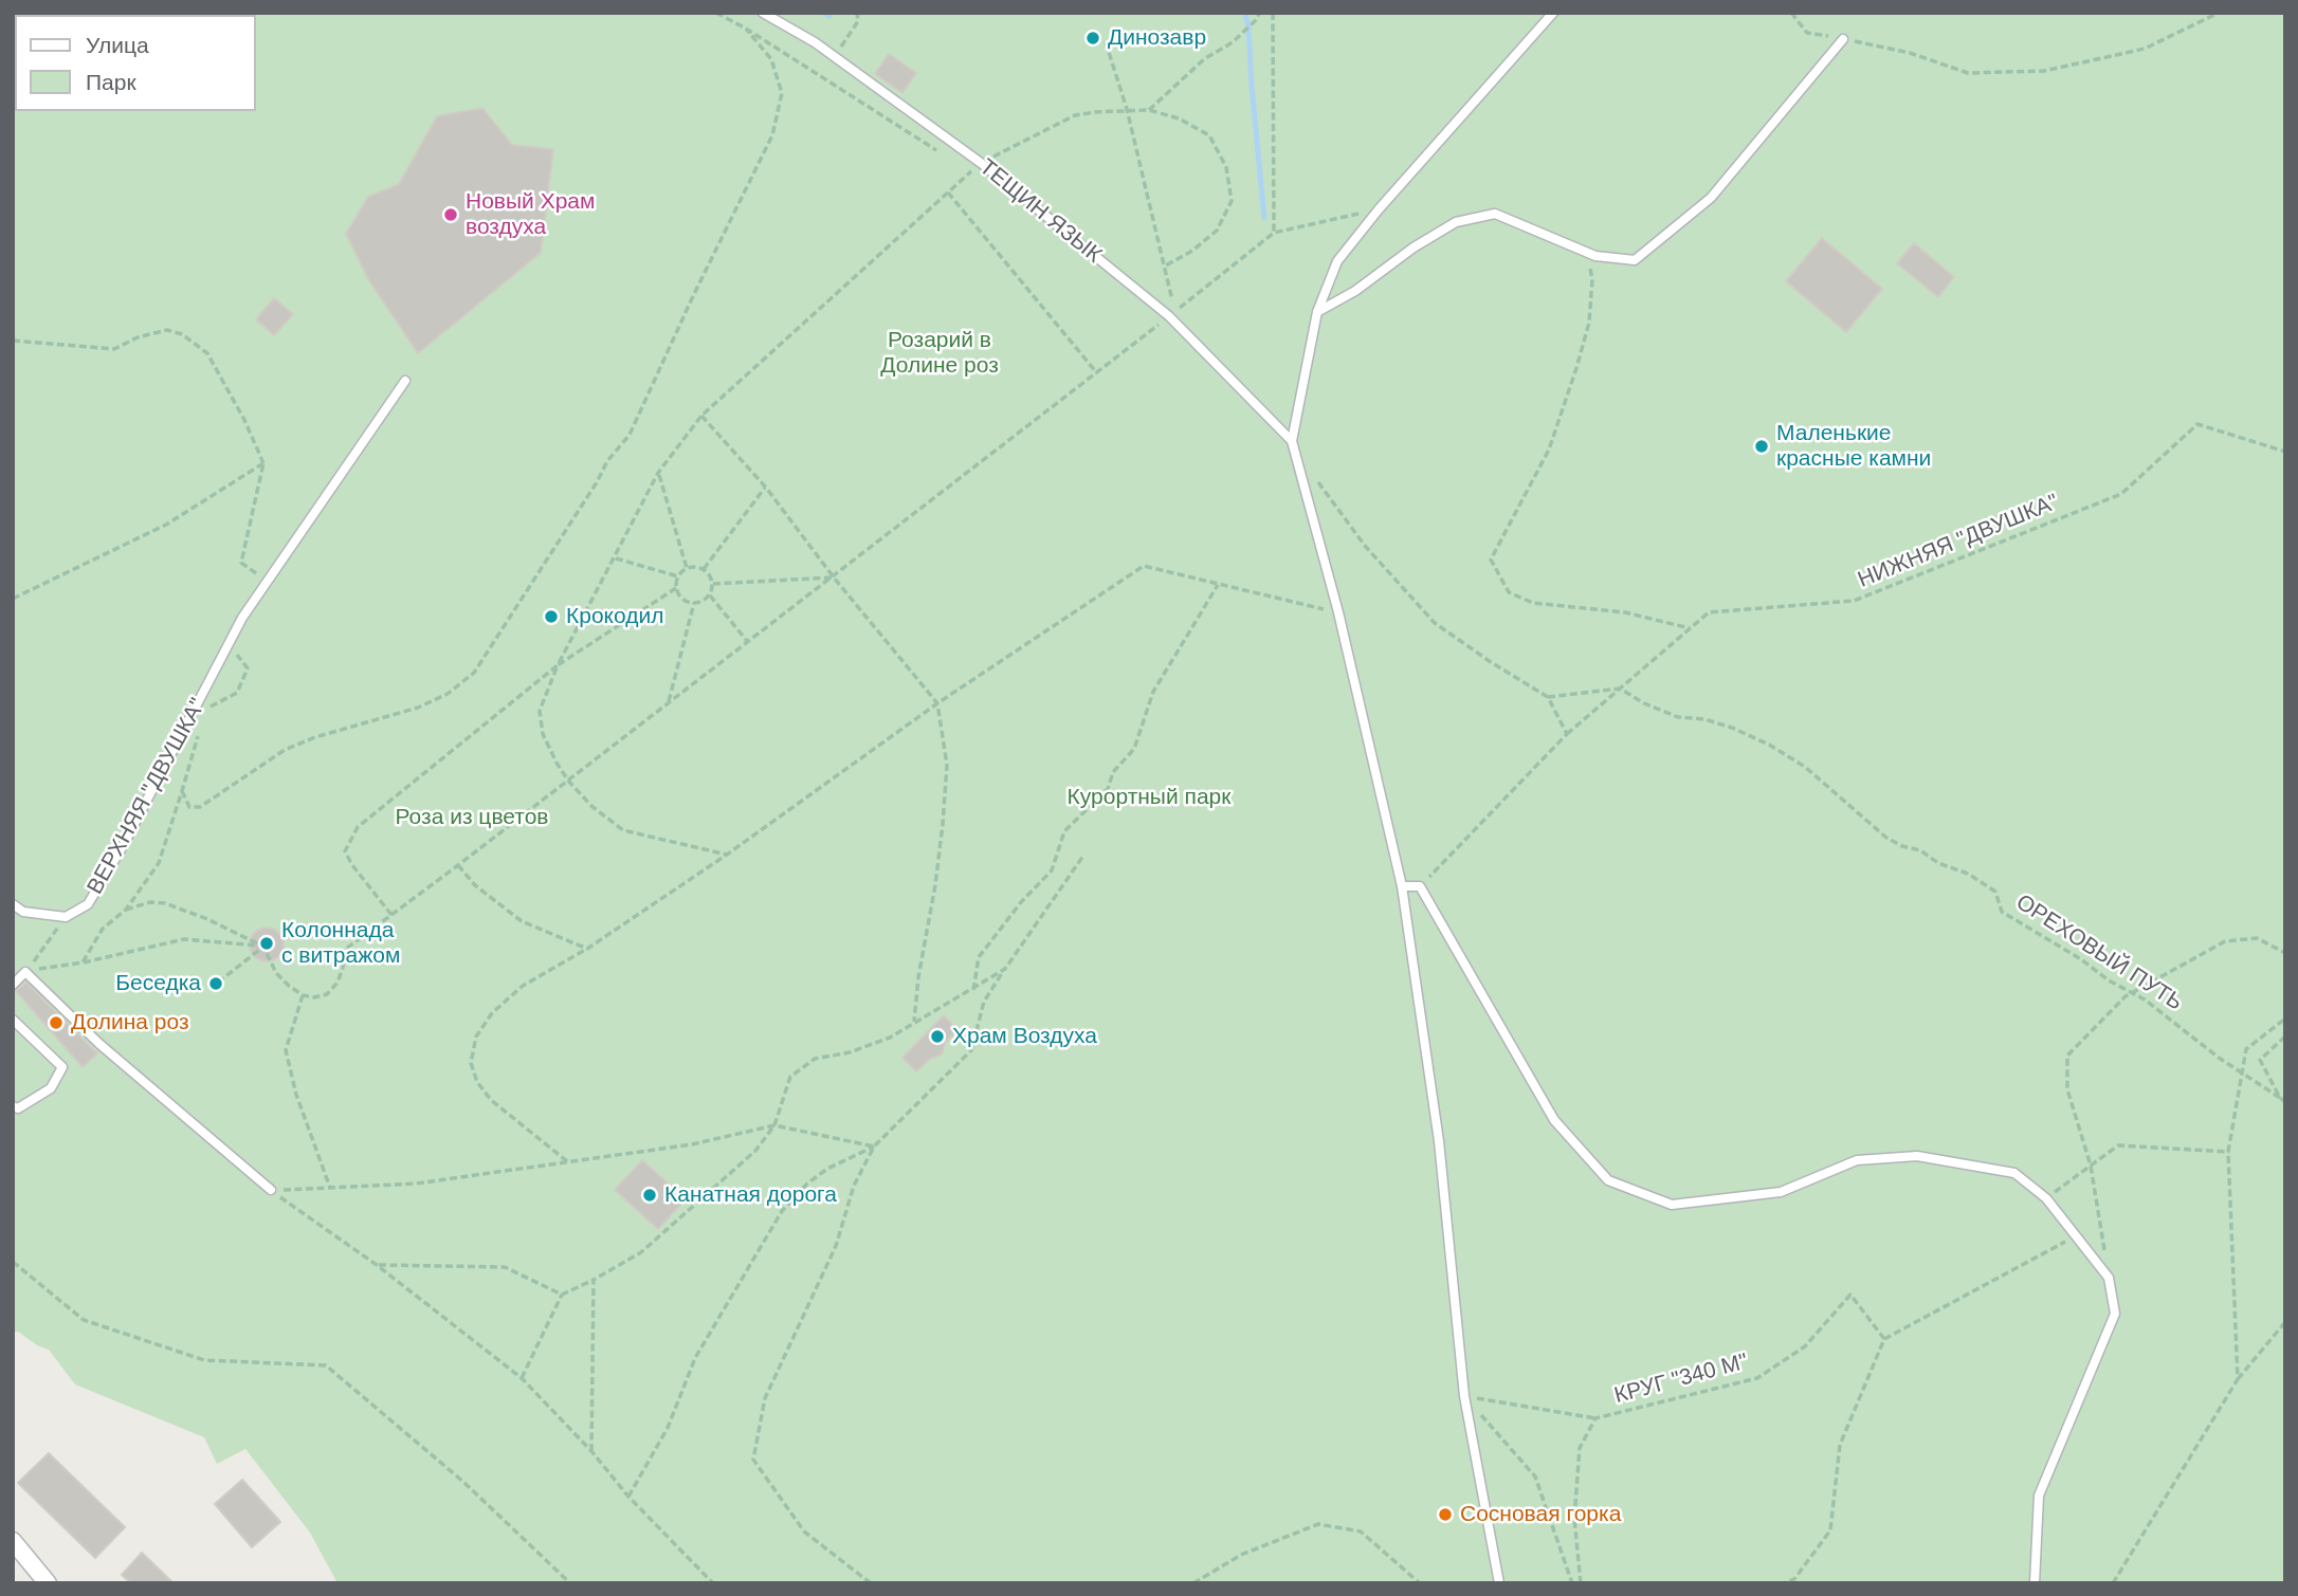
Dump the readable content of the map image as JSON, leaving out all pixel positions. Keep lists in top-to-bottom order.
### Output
{
  "streets": {
    "lane": ["ТЕЩИН ЯЗЫК", "ВЕРХНЯЯ \"ДВУШКА\""],
    "path": ["НИЖНЯЯ \"ДВУШКА\"", "ОРЕХОВЫЙ ПУТЬ", "КРУГ \"340 М\""]
  },
  "crossings": [
    ["НИЖНЯЯ \"ДВУШКА\"", "ОРЕХОВЫЙ ПУТЬ"]
  ],
  "parks": ["Розарий в Долине роз", "Курортный парк", "Роза из цветов"],
  "places": [
    "Динозавр",
    "Новый Храм воздуха",
    "Маленькие красные камни",
    "Крокодил",
    "Колоннада с витражом",
    "Беседка",
    "Долина роз",
    "Храм Воздуха",
    "Канатная дорога",
    "Сосновая горка"
  ],
  "legend": ["Улица", "Парк"]
}
